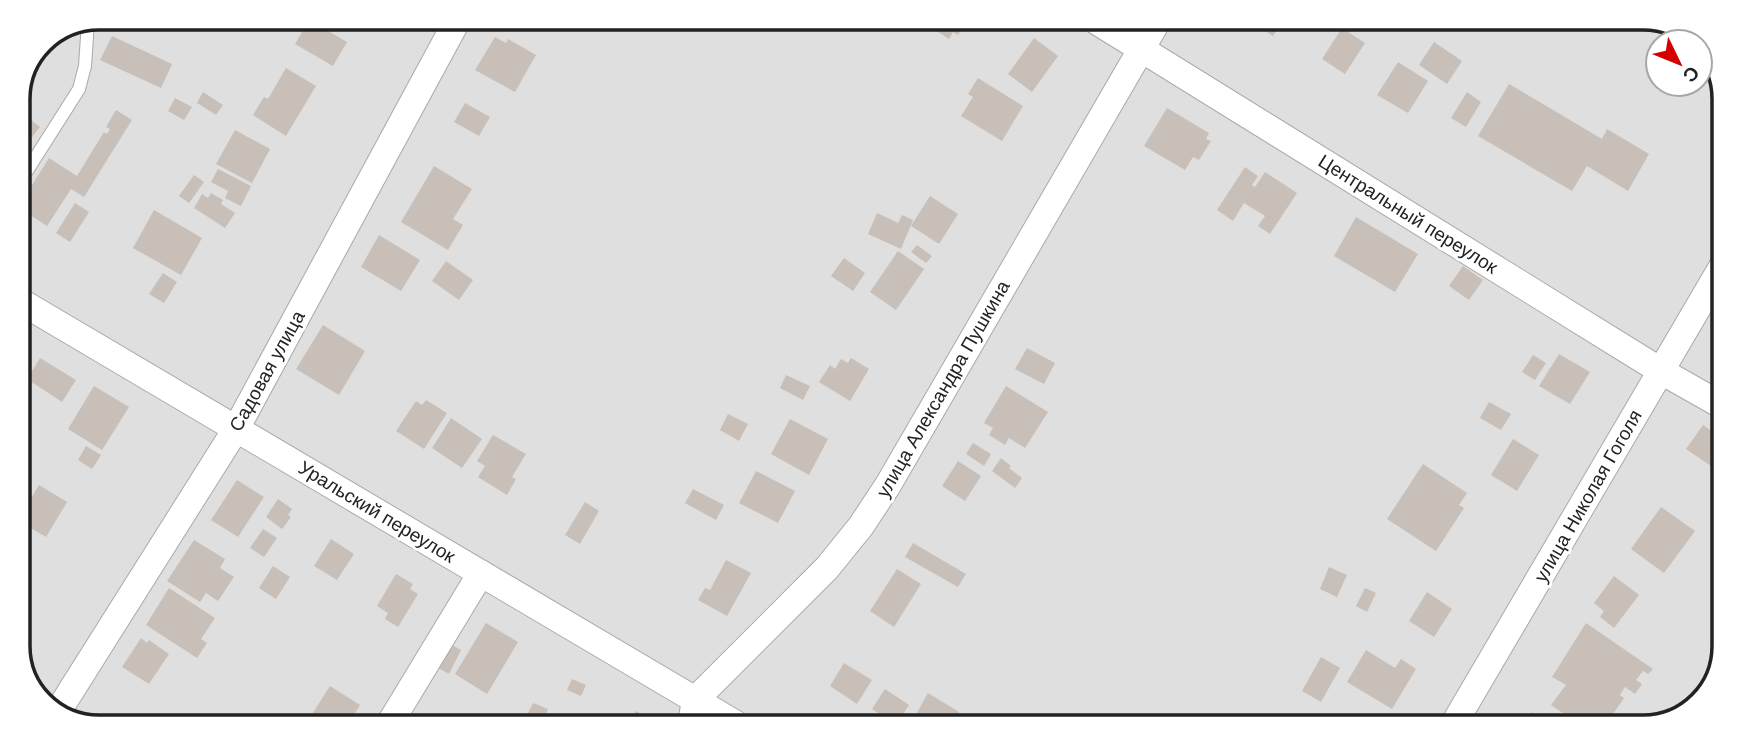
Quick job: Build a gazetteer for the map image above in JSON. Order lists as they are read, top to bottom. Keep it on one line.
{"streets":{"street":["Центральный переулок","Садовая улица","улица Александра Пушкина","улица Николая Гоголя","Уральский переулок"]},"crossings":[["Центральный переулок","улица Александра Пушкина"],["Центральный переулок","улица Николая Гоголя"],["Садовая улица","Уральский переулок"],["улица Александра Пушкина","Уральский переулок"]],"north":"bottom right"}
